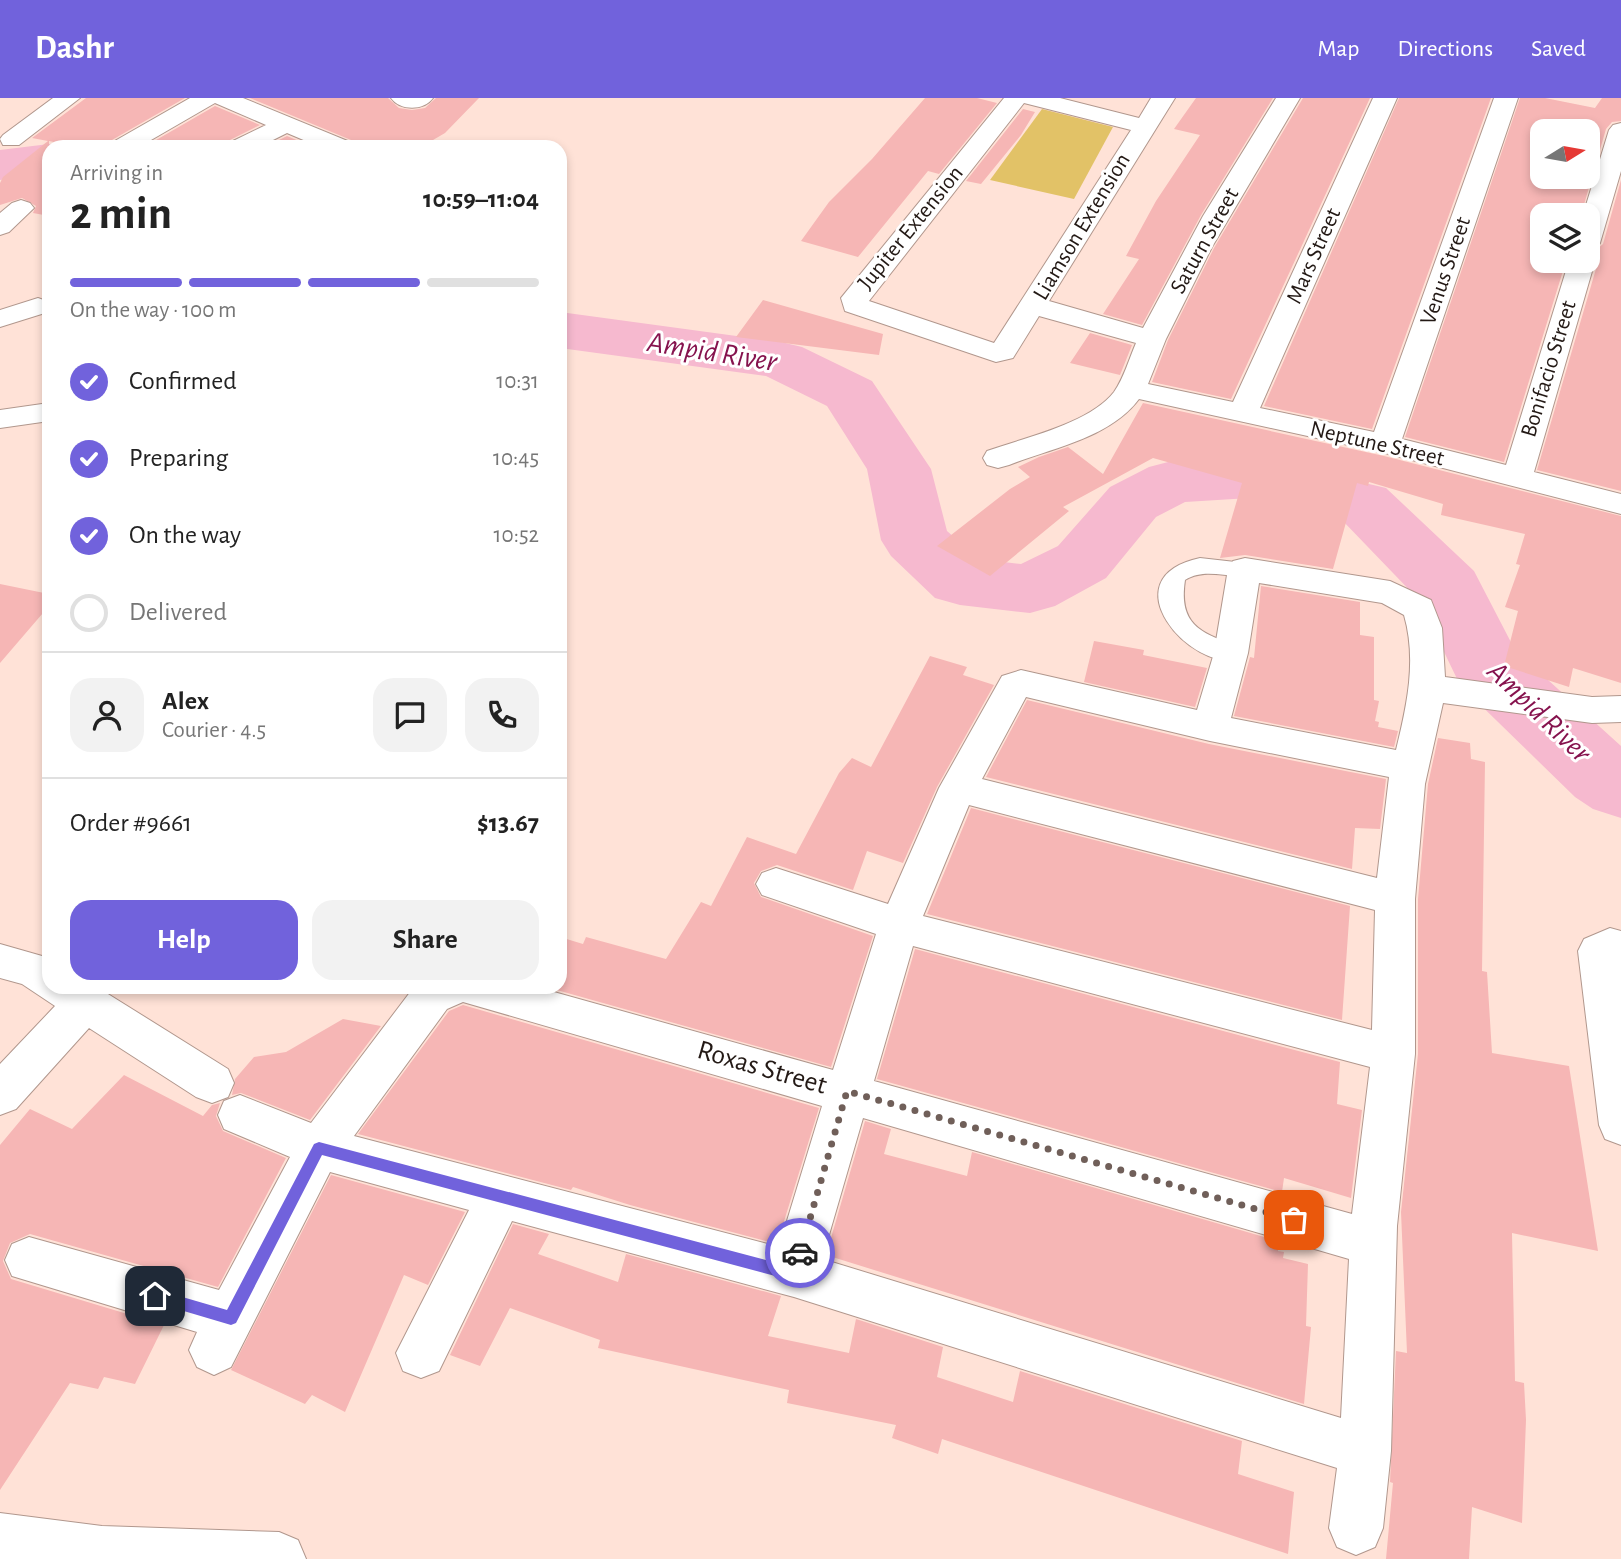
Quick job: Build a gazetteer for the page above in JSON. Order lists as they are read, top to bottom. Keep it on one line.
{"streets":{"street":["Liamson Extension","Jupiter Extension","Saturn Street","Mars Street","Venus Street","Bonifacio Street","Neptune Street","Roxas Street"]},"crossings":[["Liamson Extension","Jupiter Extension"],["Saturn Street","Neptune Street"],["Mars Street","Neptune Street"],["Venus Street","Neptune Street"],["Bonifacio Street","Neptune Street"]],"water":["Ampid River"],"north":"right","page":{"header":"Dashr","nav":["Map","Directions","Saved"],"heading":["2 min","Arriving in","10:59–11:04"],"panel":["Alex","Courier · 4.5","Order #9661","$13.67"],"bar":"On the way · 100 m","list":[["Confirmed","10:31"],["Preparing","10:45"],["On the way","10:52"],"Delivered"],"buttons":["Help","Share"]}}
